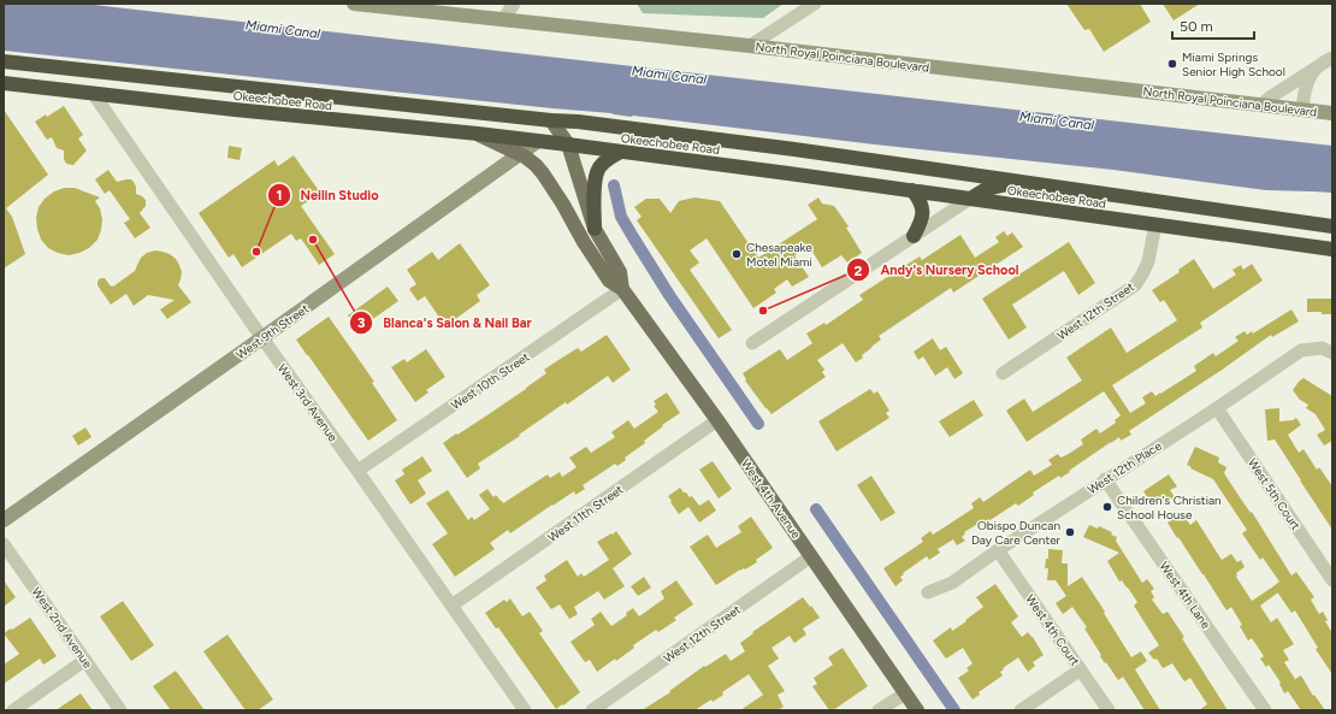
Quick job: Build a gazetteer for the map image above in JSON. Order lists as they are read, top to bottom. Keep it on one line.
{"streets":{"highway":["Okeechobee Road"],"main road":["West 4th Avenue"],"street":["North Royal Poinciana Boulevard","West 12th Street","West 9th Street","West 10th Street","West 3rd Avenue","West 12th Place","West 5th Court","West 11th Street","West 4th Lane","West 2nd Avenue","West 4th Court"]},"crossings":[["Okeechobee Road","West 12th Street"],["Okeechobee Road","West 9th Street"],["Okeechobee Road","West 3rd Avenue"],["Okeechobee Road","West 4th Avenue"],["West 12th Street","West 4th Avenue"],["West 9th Street","West 3rd Avenue"],["West 9th Street","West 4th Avenue"],["West 10th Street","West 3rd Avenue"],["West 10th Street","West 4th Avenue"],["West 3rd Avenue","West 11th Street"],["West 12th Place","West 5th Court"],["West 12th Place","West 4th Lane"],["West 12th Place","West 4th Court"],["West 4th Avenue","West 11th Street"]],"water":["Miami Canal"],"places":["Miami Springs Senior High School","Blanca's Salon & Nail Bar","Neilin Studio","Chesapeake Motel Miami","Andy's Nursery School","Children's Christian School House","Obispo Duncan Day Care Center"],"scale_bar":"50 m"}
